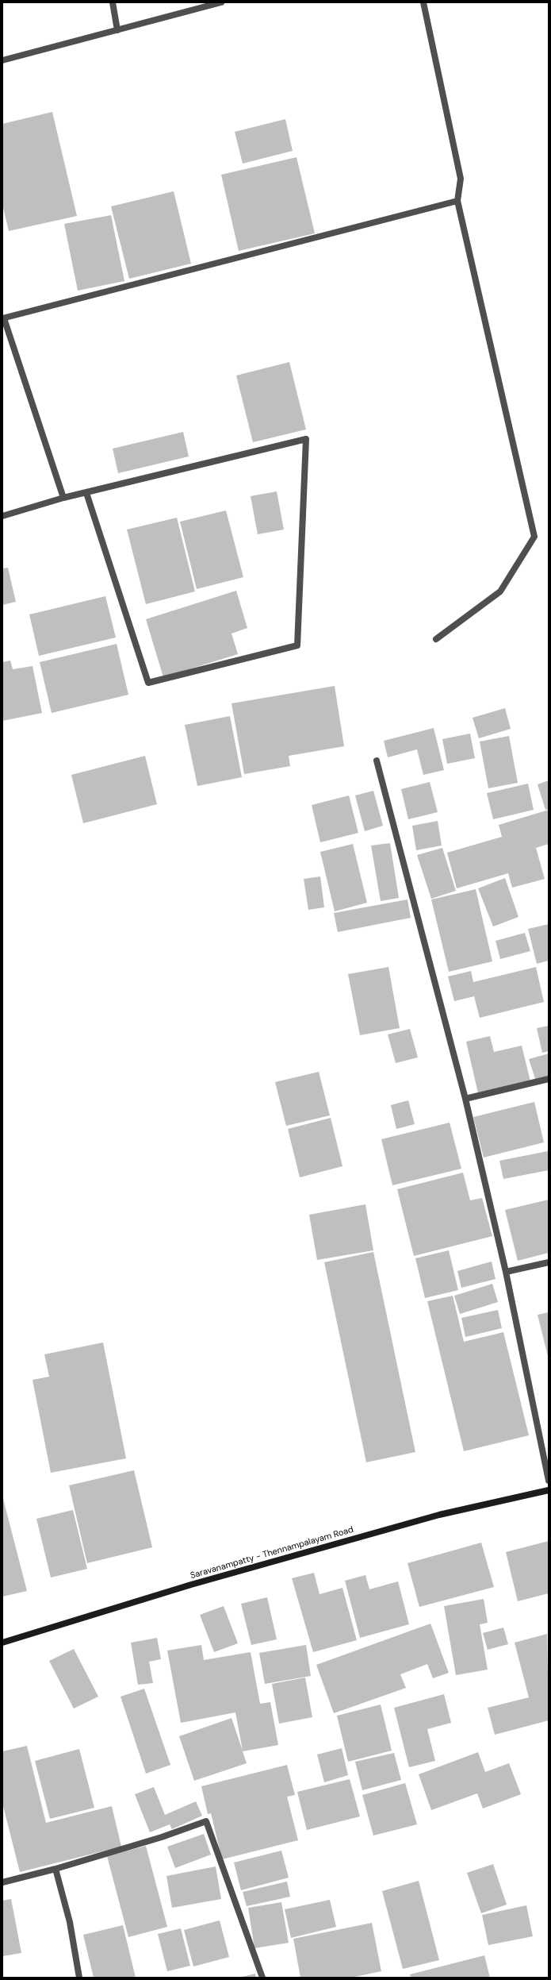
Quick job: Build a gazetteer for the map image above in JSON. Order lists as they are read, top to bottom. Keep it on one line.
{"streets":{"main road":["Saravanampatty - Thennampalayam Road"]}}
